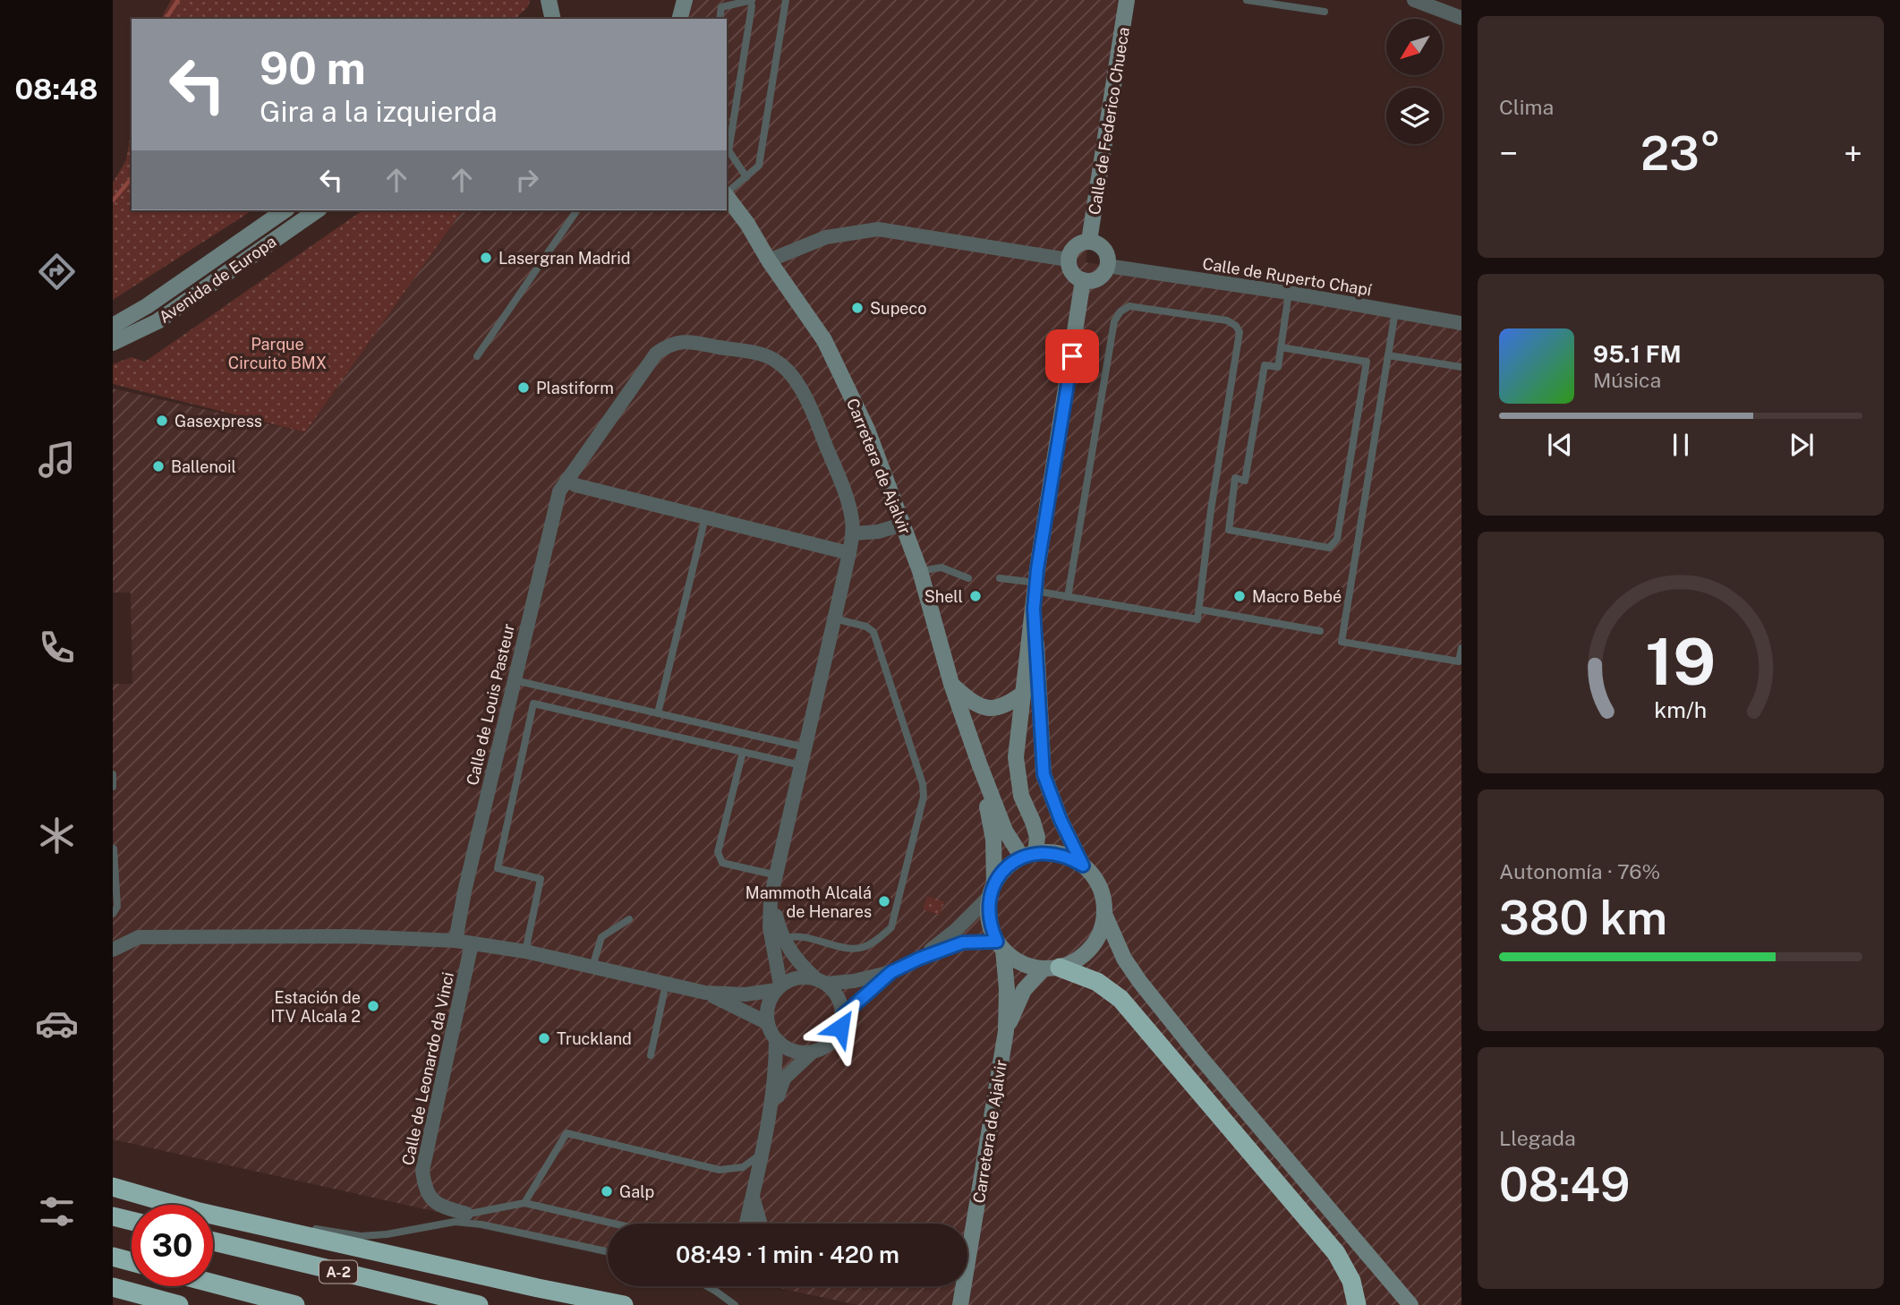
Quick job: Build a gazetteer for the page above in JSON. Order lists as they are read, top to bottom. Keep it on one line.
{"streets":{"highway":["A-2"],"street":["Calle de Federico Chueca","Calle de Ruperto Chapí","Avenida de Europa","Carretera de Ajalvir","Calle de Louis Pasteur","Calle de Leonardo da Vinci"]},"crossings":[["Calle de Federico Chueca","Calle de Ruperto Chapí"]],"parks":["Parque Circuito BMX"],"places":["Lasergran Madrid","Supeco","Plastiform","Gasexpress","Ballenoil","Shell","Macro Bebé","Mammoth Alcalá de Henares","Estación de ITV Alcala 2","Truckland","Galp"],"north":"bottom left","page":{"tabs":"08:48","tile":["Clima",["Autonomía · 76%","380 km"],["Llegada","08:49"]],"turn":["90 m","Gira a la izquierda"],"heat":["−","23°","+"],"song":["95.1 FM","Música"],"limit":"30","trip":"08:49 · 1 min · 420 m","gauge":["19","km/h"]}}
